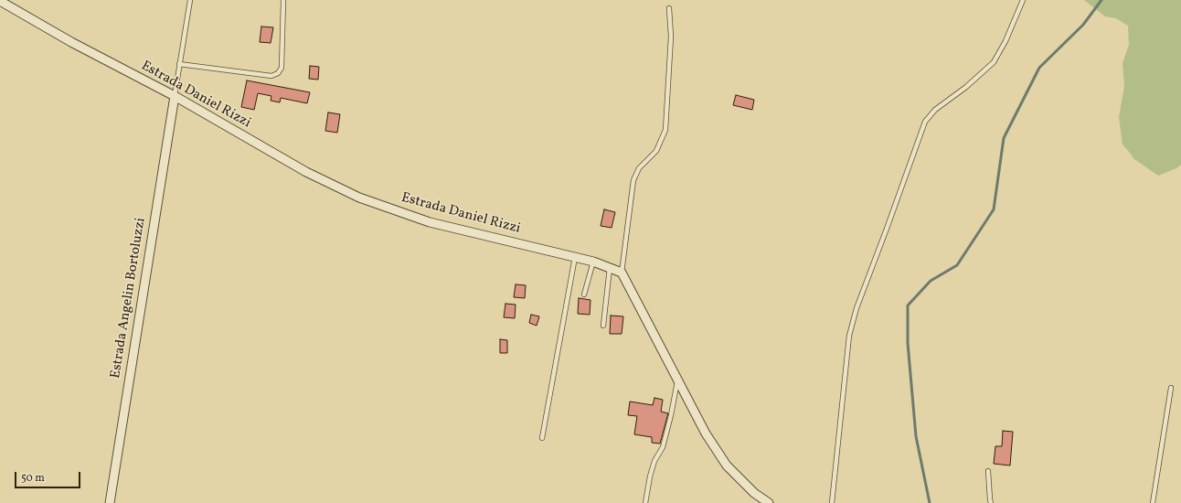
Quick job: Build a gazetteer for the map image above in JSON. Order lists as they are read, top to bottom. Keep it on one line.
{"streets":{"street":["Estrada Daniel Rizzi","Estrada Angelin Bortoluzzi"]},"crossings":[["Estrada Daniel Rizzi","Estrada Angelin Bortoluzzi"]],"scale_bar":"50 m"}
